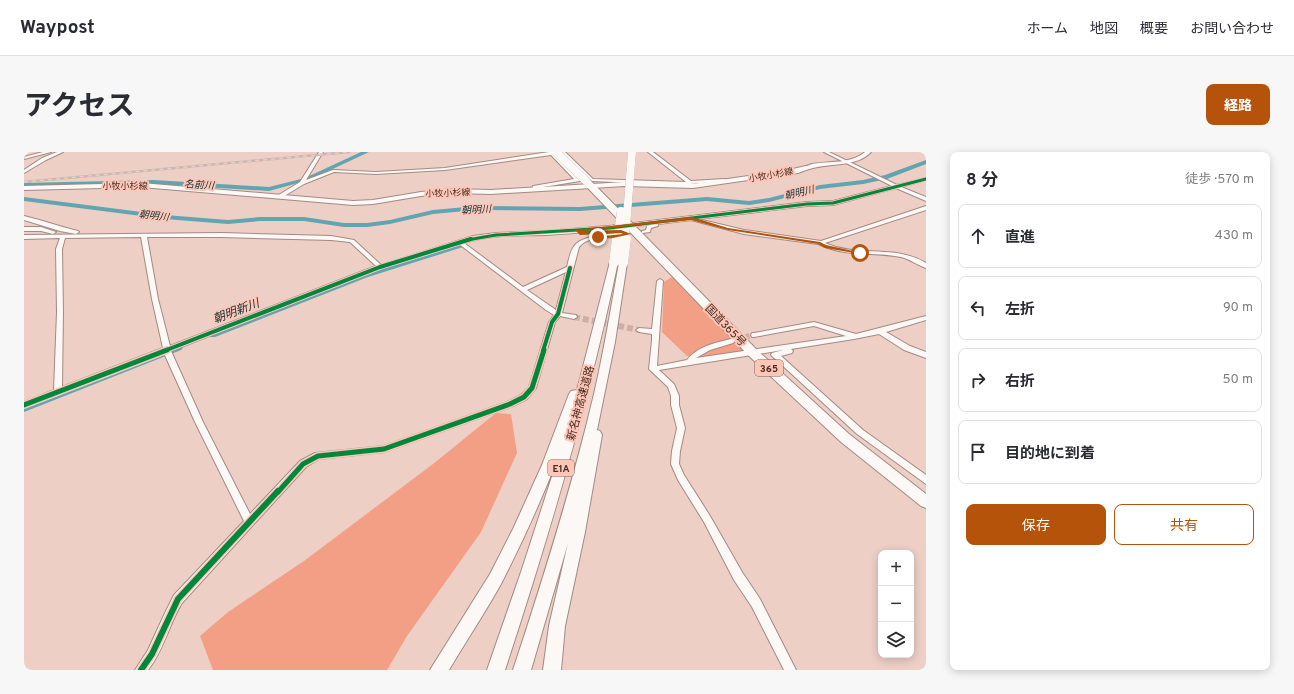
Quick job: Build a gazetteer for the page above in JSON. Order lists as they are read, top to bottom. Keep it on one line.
{"streets":{"highway":["国道365号","365","新名神高速道路","E1A"],"main road":["小牧小杉線"]},"crossings":[["小牧小杉線","国道365号"]],"water":["名前川","朝明川","朝明新川"],"page":{"header":"Waypost","nav":["ホーム","地図","概要","お問い合わせ"],"title":"アクセス","buttons":["経路",["保存","共有"]],"heading":["8 分","徒歩 · 570 m"],"list":[["直進","430 m"],["左折","90 m"],["右折","50 m"],"目的地に到着"],"map_buttons":["+","−"]}}
